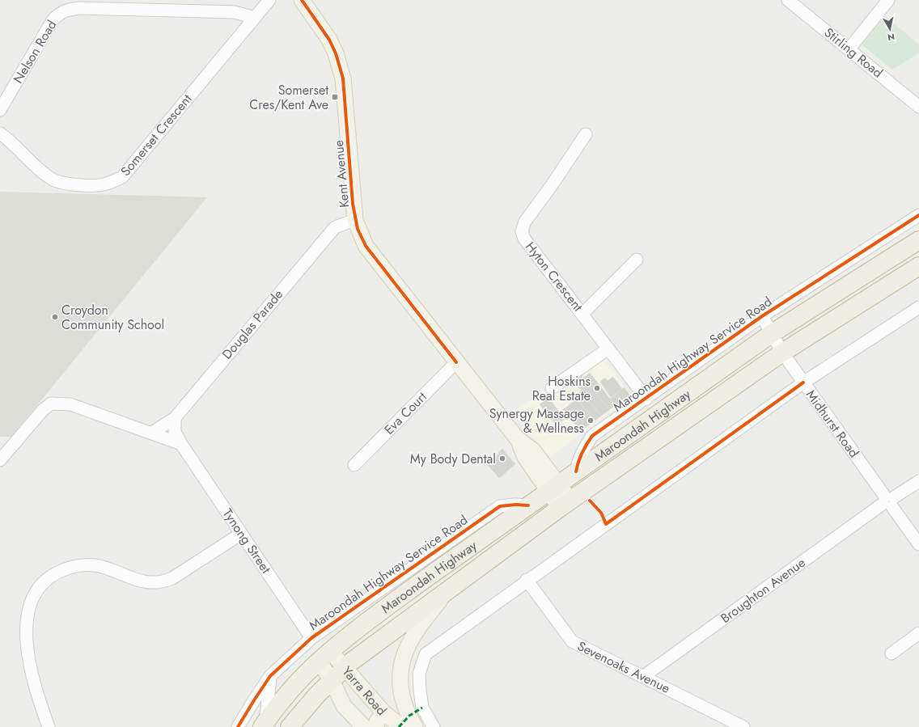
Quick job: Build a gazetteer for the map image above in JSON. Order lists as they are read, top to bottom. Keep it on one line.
{"streets":{"highway":["Maroondah Highway"],"main road":["Kent Avenue","Yarra Road"],"street":["Nelson Road","Stirling Road","Somerset Crescent","Hyton Crescent","Douglas Parade","Maroondah Highway Service Road","Eva Court","Midhurst Road","Tynong Street","Broughton Avenue","Sevenoaks Avenue"]},"crossings":[["Nelson Road","Somerset Crescent"],["Kent Avenue","Douglas Parade"],["Kent Avenue","Eva Court"],["Kent Avenue","Maroondah Highway"],["Hyton Crescent","Maroondah Highway Service Road"],["Douglas Parade","Tynong Street"],["Maroondah Highway Service Road","Midhurst Road"],["Maroondah Highway Service Road","Maroondah Highway"],["Maroondah Highway Service Road","Tynong Street"],["Midhurst Road","Maroondah Highway"],["Midhurst Road","Broughton Avenue"],["Maroondah Highway","Yarra Road"],["Broughton Avenue","Sevenoaks Avenue"]],"places":{"transit":["Somerset Cres/Kent Ave"],"other":["Croydon Community School","Hoskins Real Estate","Synergy Massage & Wellness","My Body Dental"]},"north":"bottom"}
